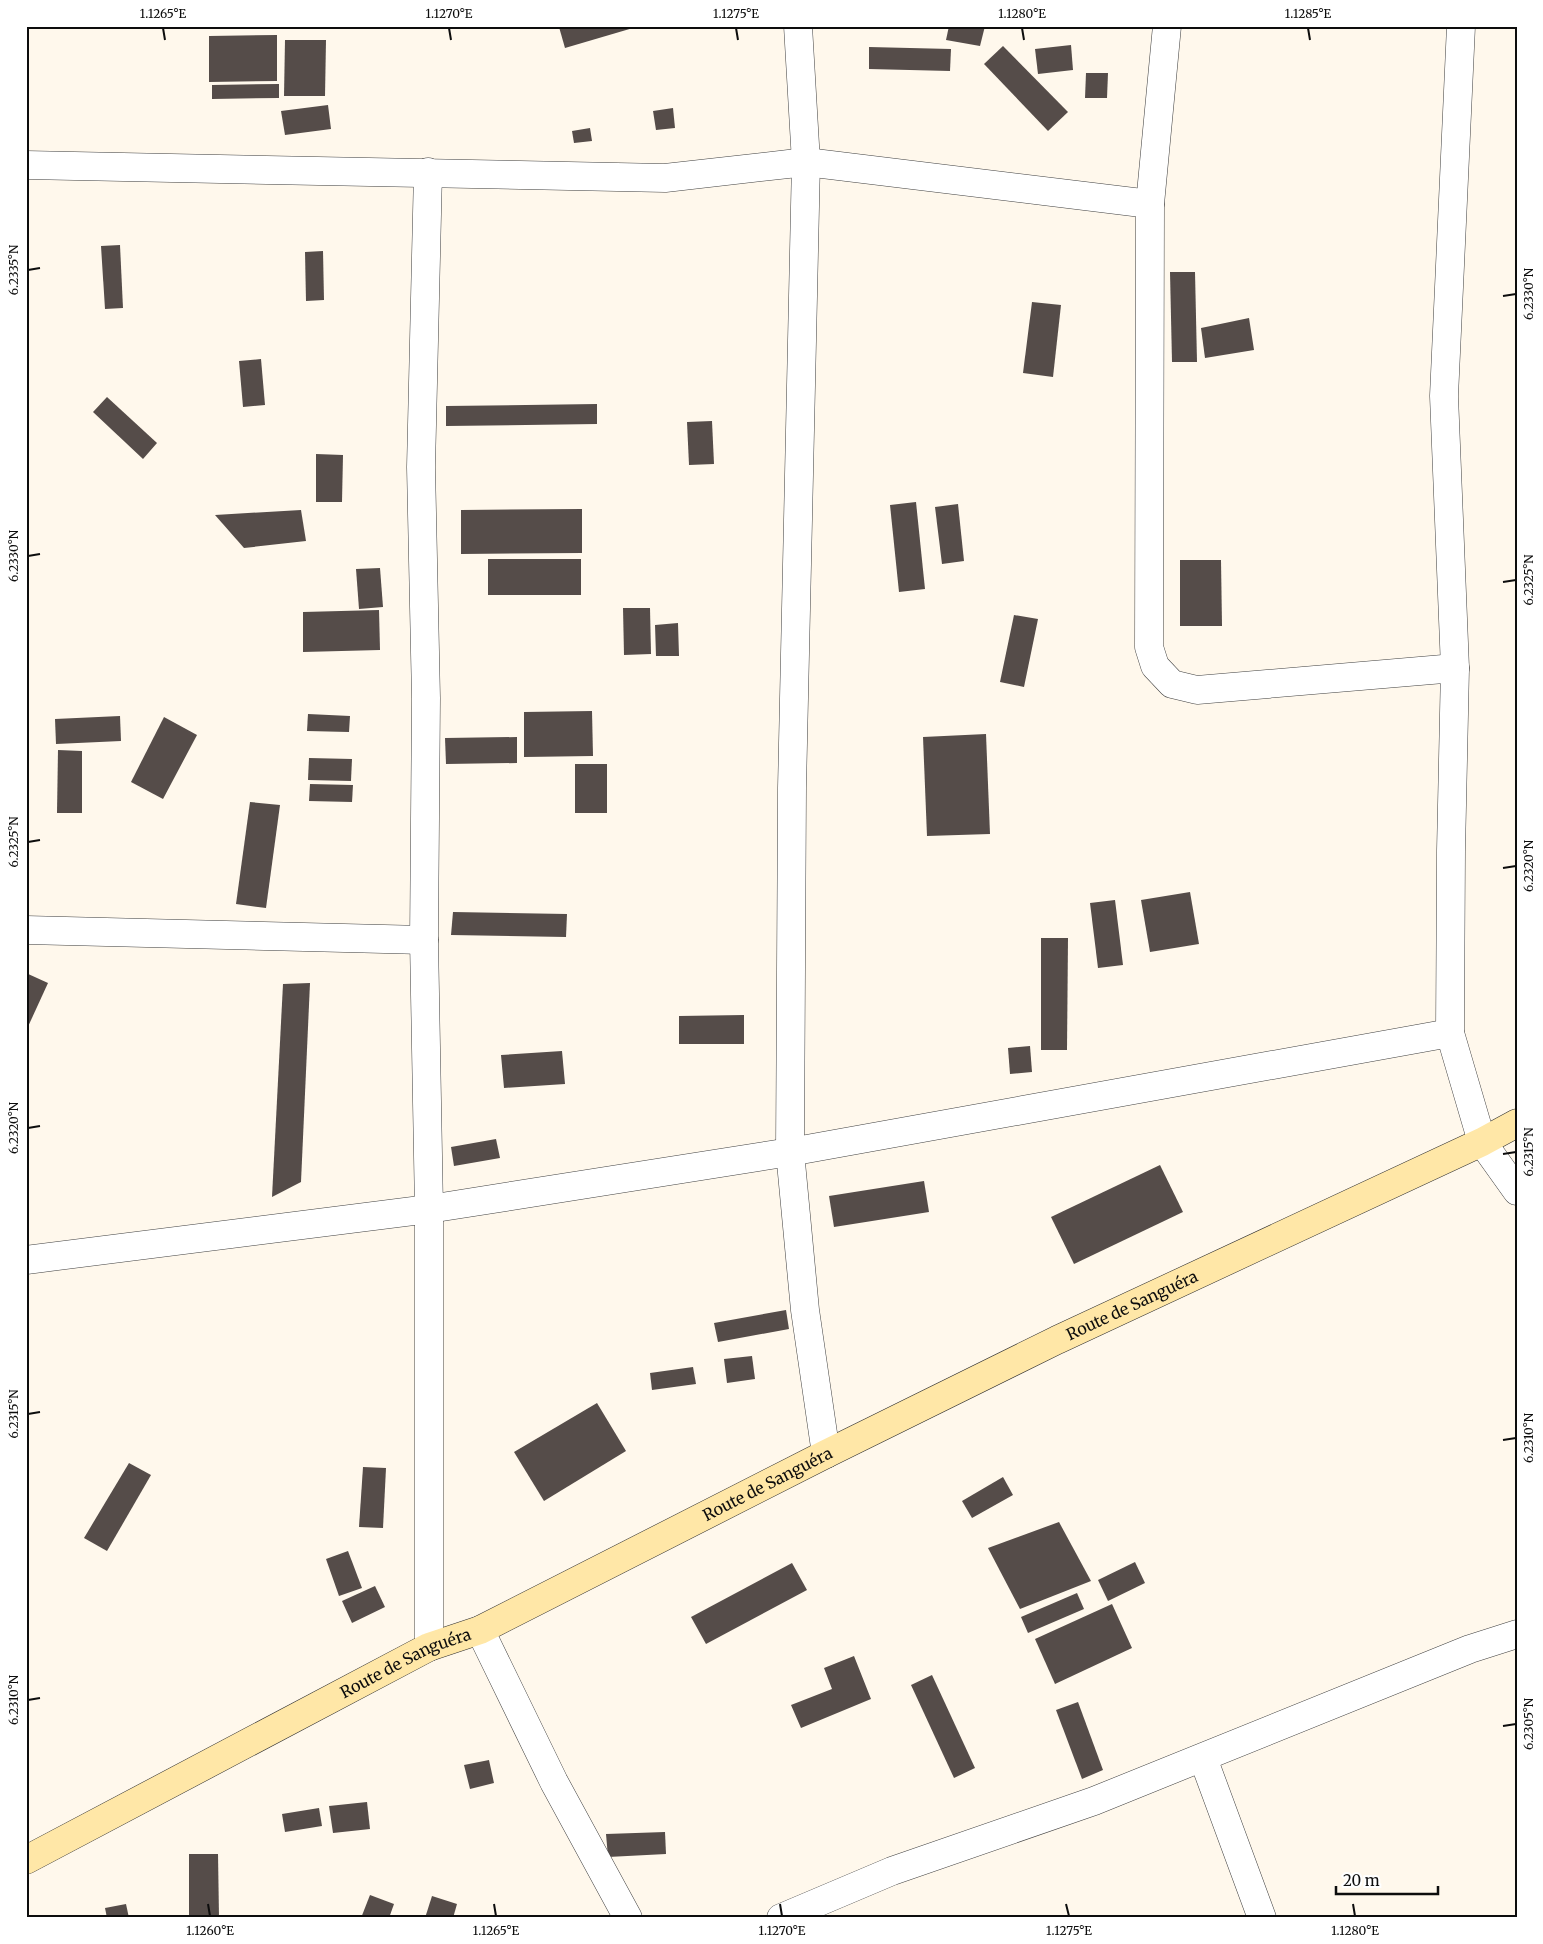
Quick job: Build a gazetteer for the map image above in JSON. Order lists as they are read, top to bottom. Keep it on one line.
{"streets":{"street":["Route de Sanguéra"]},"scale_bar":"20 m","coordinates":["1.1265°E","1.1270°E","1.1275°E","1.1280°E","1.1285°E","6.2335°N","6.2330°N","6.2325°N","6.2320°N","6.2315°N","6.2310°N","6.2305°N","1.1260°E"]}
